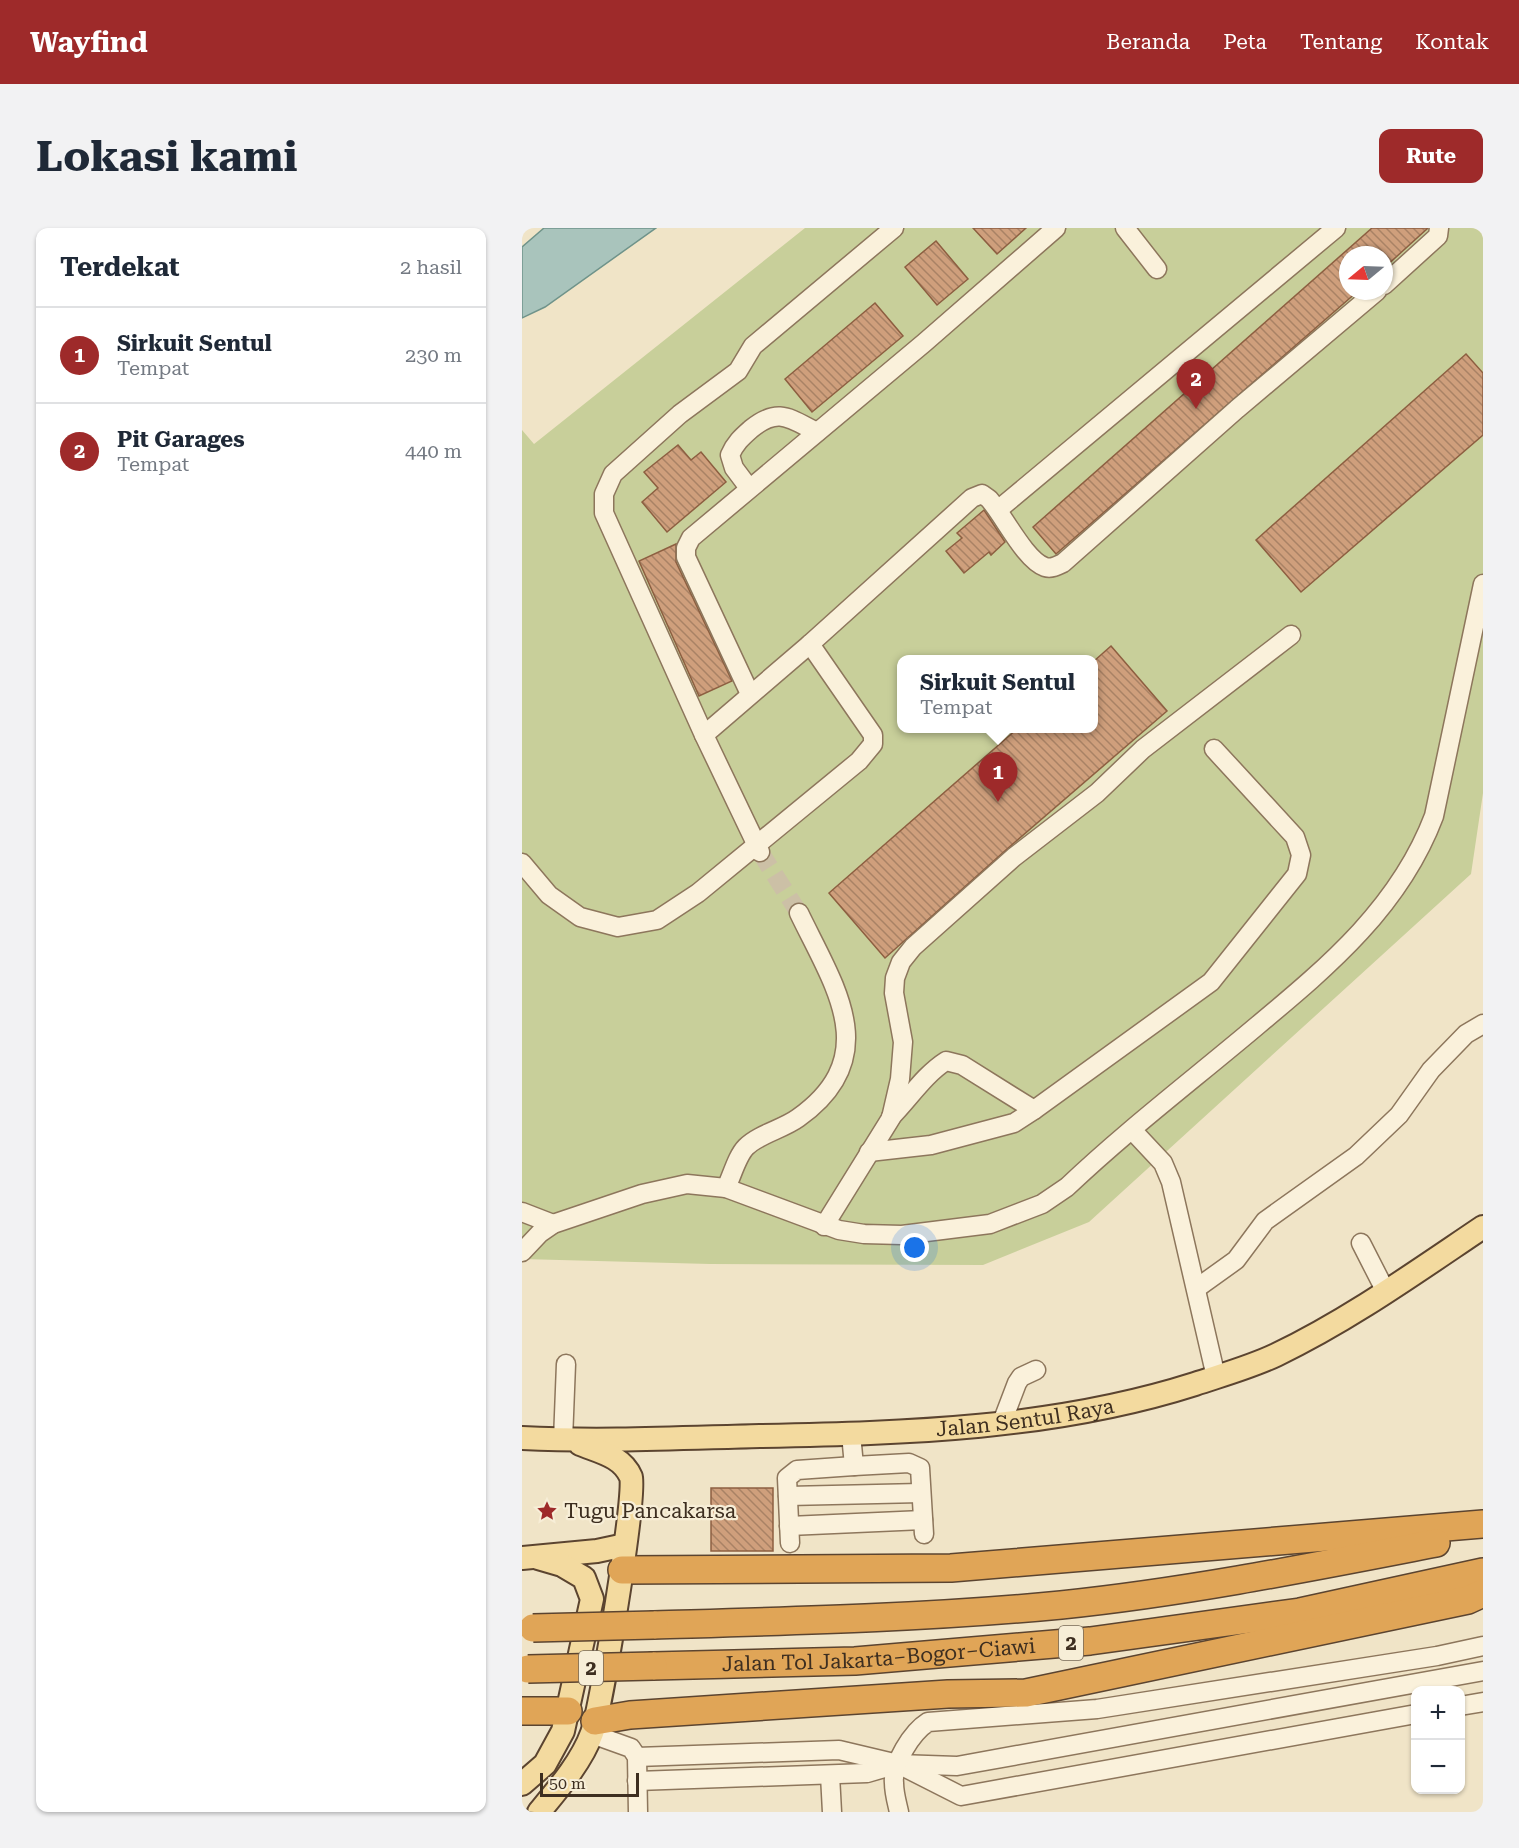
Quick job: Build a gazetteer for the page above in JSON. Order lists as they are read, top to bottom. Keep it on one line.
{"streets":{"highway":["2","Jalan Tol Jakarta–Bogor–Ciawi"],"main road":["Jalan Sentul Raya"]},"places":{"place":["Tugu Pancakarsa"]},"scale_bar":"50 m","north":"left","page":{"header":"Wayfind","nav":["Beranda","Peta","Tentang","Kontak"],"buttons":"Rute","title":"Lokasi kami","heading":["Terdekat","2 hasil"],"list":[{"mark":"1","name":"Sirkuit Sentul","note":"Tempat","value":"230 m"},{"mark":"2","name":"Pit Garages","note":"Tempat","value":"440 m"}],"pins":["2","1"],"popup":["Sirkuit Sentul","Tempat"],"map_buttons":["+","−"],"scale":"50 m"}}
